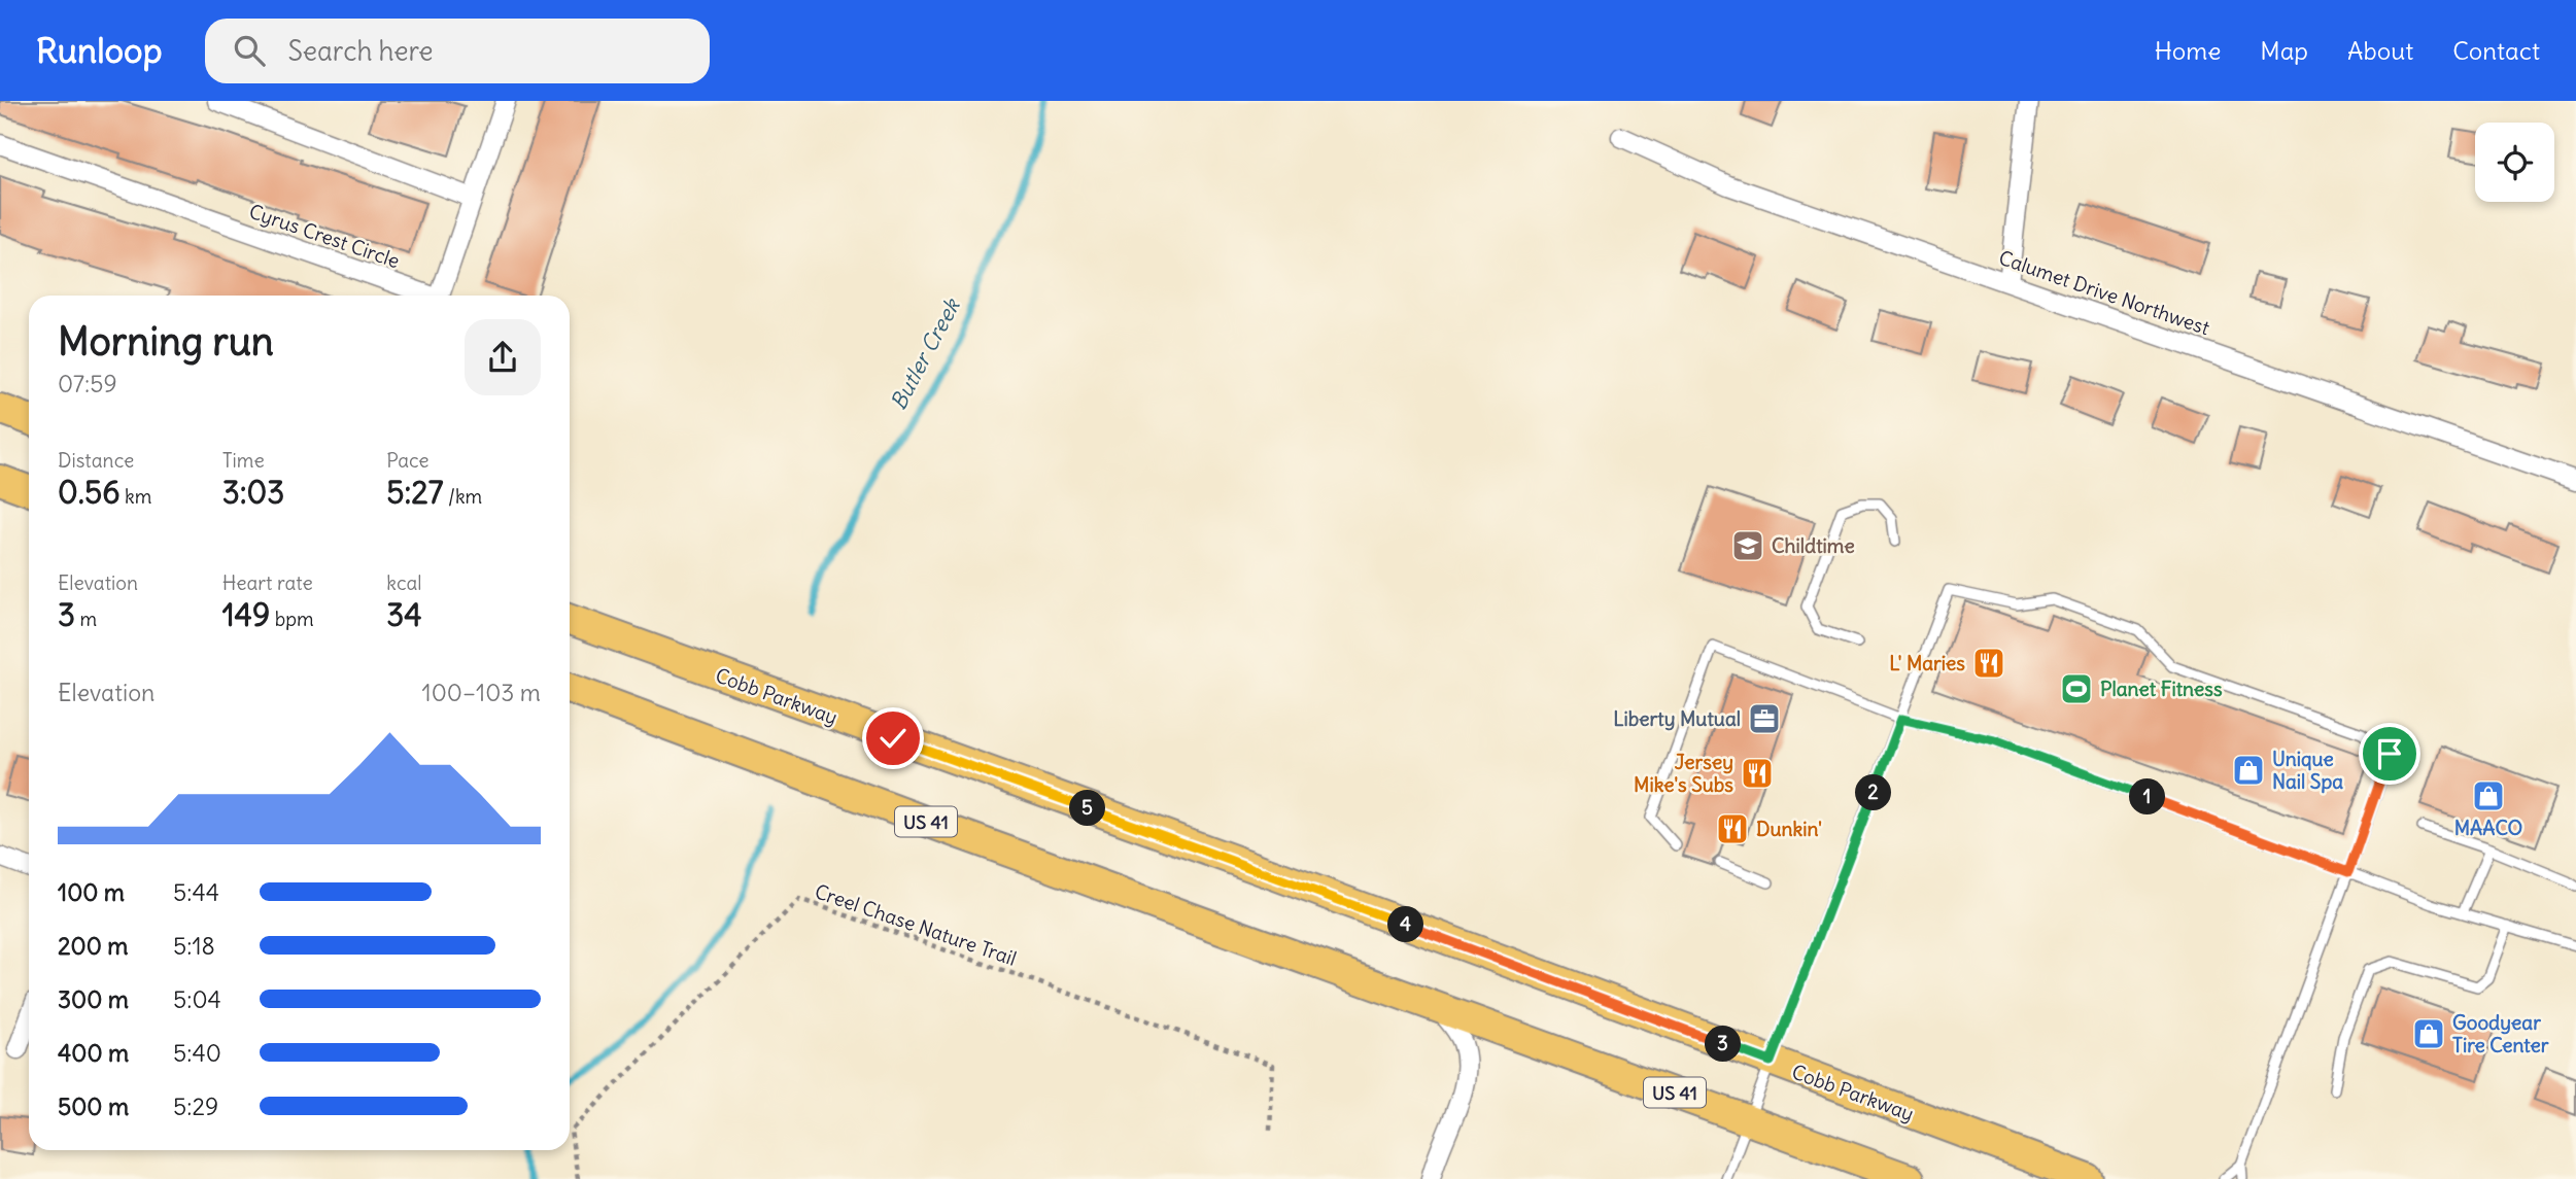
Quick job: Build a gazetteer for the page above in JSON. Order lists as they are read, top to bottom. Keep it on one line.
{"streets":{"main road":["Cobb Parkway","US 41"],"street":["Cyrus Crest Circle","Calumet Drive Northwest"],"path":["Creel Chase Nature Trail"]},"water":["Butler Creek"],"places":{"school or university":["Childtime"],"restaurant":["L' Maries","Jersey Mike's Subs","Dunkin'"],"sports":["Planet Fitness"],"office":["Liberty Mutual"],"shop":["Unique Nail Spa","MAACO","Goodyear Tire Center"]},"page":{"header":"Runloop","search":"Search here","nav":["Home","Map","About","Contact"],"heading":["Morning run","07:59"],"stats":[["Distance","0.56 km"],["Time","3:03"],["Pace","5:27 /km"],["Elevation","3 m"],["Heart rate","149 bpm"],["kcal","34"]],"chart":["Elevation","100–103 m"],"pins":["2","1","5","4","3"],"list":[{"name":"100 m","note":"5:44"},{"name":"200 m","note":"5:18"},{"name":"300 m","note":"5:04"},{"name":"400 m","note":"5:40"},{"name":"500 m","note":"5:29"}]}}
